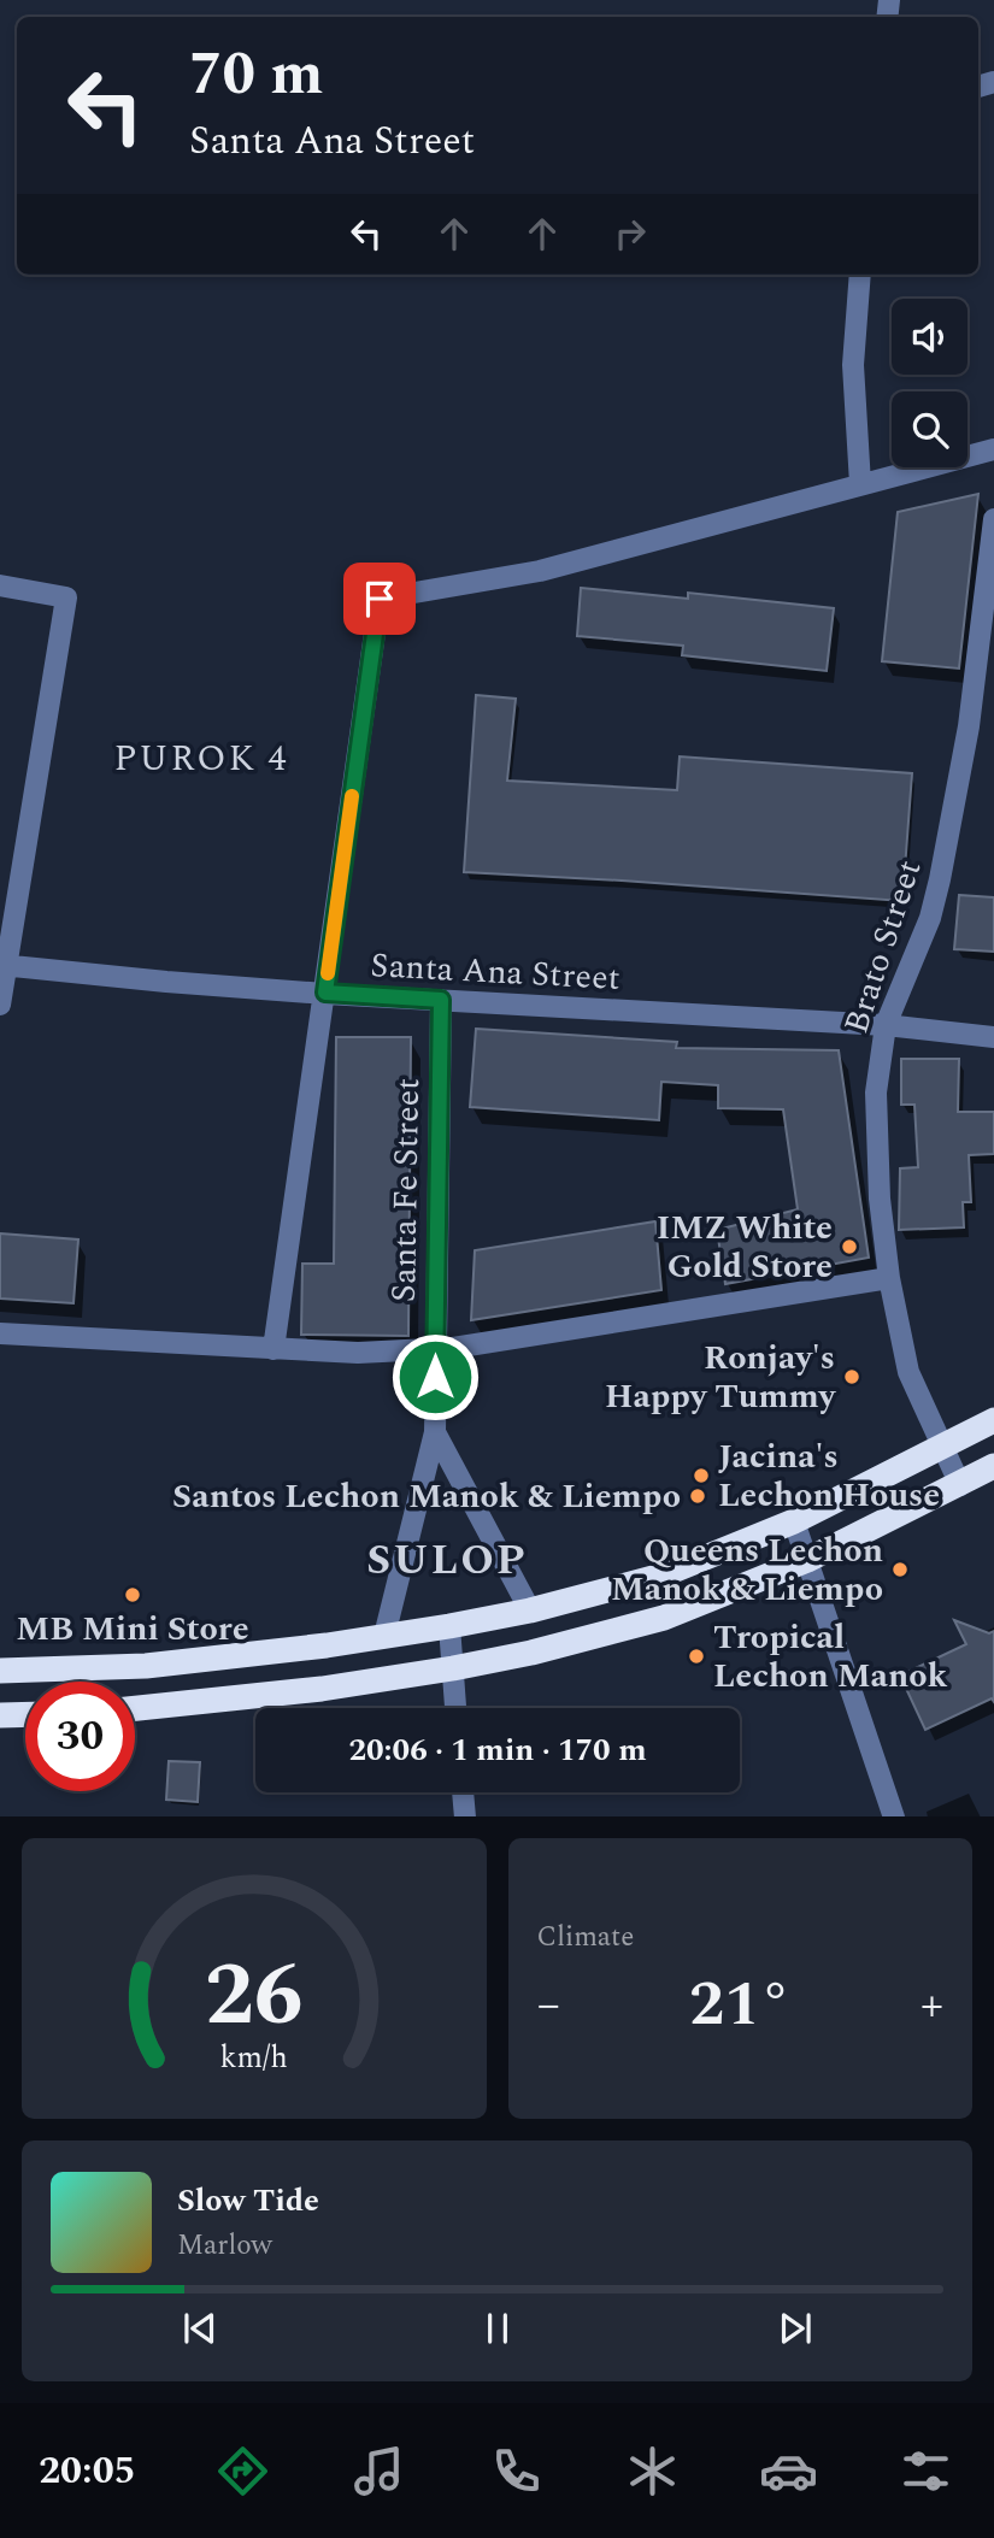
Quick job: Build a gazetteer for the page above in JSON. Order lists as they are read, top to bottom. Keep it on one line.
{"streets":{"street":["Brato Street","Santa Ana Street","Santa Fe Street"]},"crossings":[["Brato Street","Santa Ana Street"],["Santa Ana Street","Santa Fe Street"]],"districts":["PUROK 4","SULOP"],"places":["IMZ White Gold Store","Ronjay's Happy Tummy","Jacina's Lechon House","Santos Lechon Manok & Liempo","Queens Lechon Manok & Liempo","MB Mini Store","Tropical Lechon Manok"],"page":{"turn":["70 m","Santa Ana Street"],"limit":"30","trip":"20:06 · 1 min · 170 m","tile":"Climate","heat":["−","21°","+"],"song":["Slow Tide","Marlow"],"tabs":"20:05","gauge":["26","km/h"]}}
